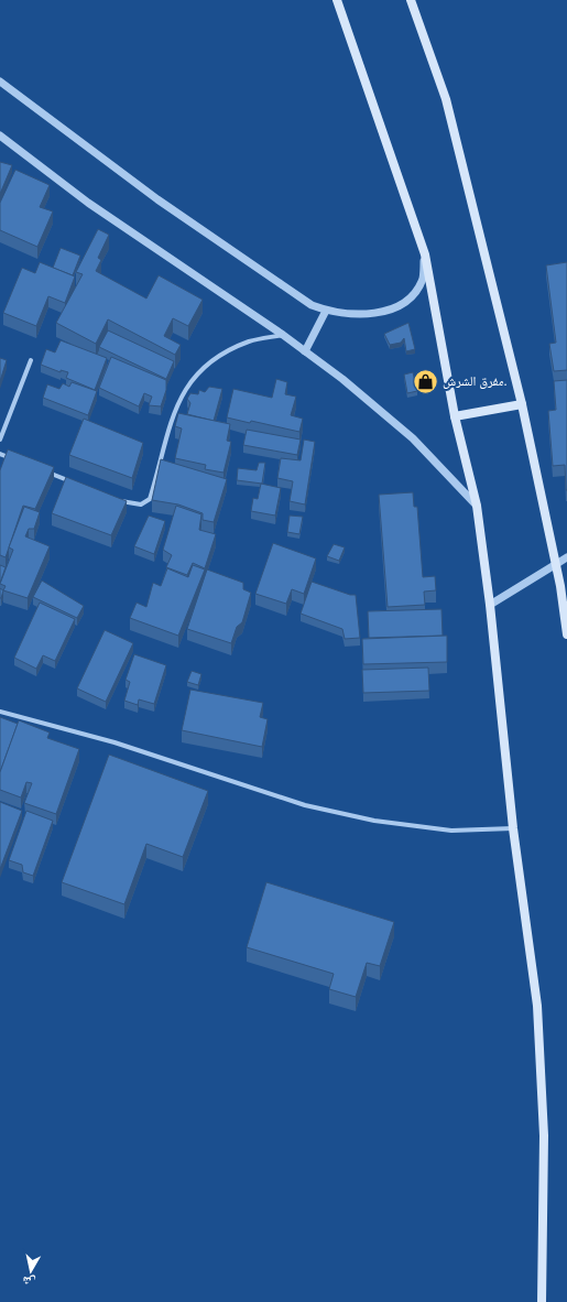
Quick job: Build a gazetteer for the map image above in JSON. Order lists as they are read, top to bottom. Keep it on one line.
{"places":{"shop":["مفرق الشرش."]},"north":"bottom"}
